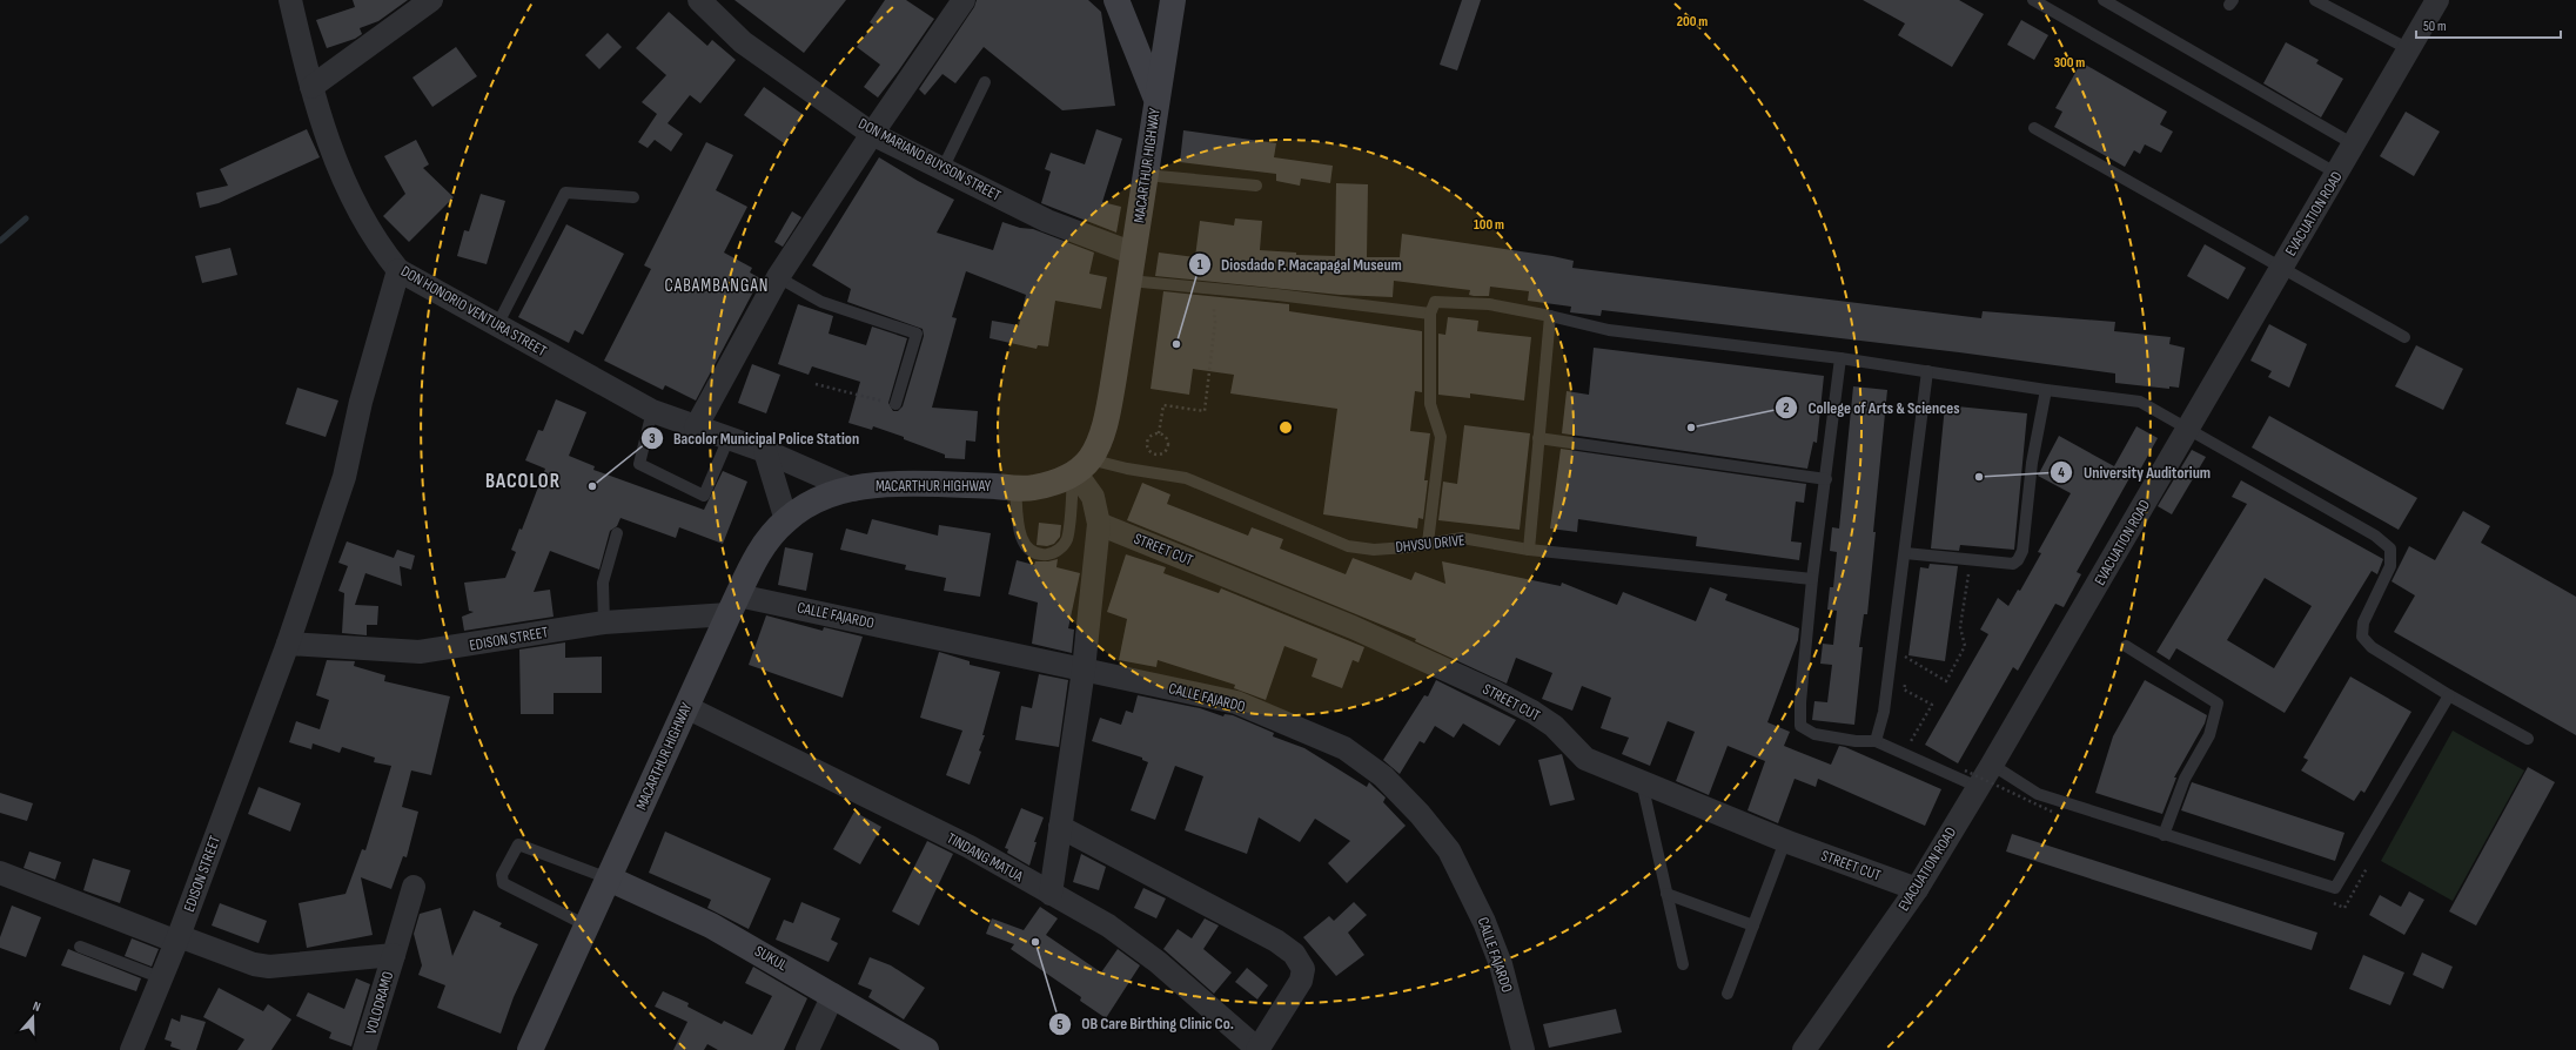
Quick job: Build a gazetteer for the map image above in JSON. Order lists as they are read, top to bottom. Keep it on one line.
{"streets":{"main road":["MACARTHUR HIGHWAY","SUKUL"],"street":["DON MARIANO BUYSON STREET","EVACUATION ROAD","DON HONORIO VENTURA STREET","STREET CUT","CALLE FAJARDO","EDISON STREET","TINDANG MATUA","VOLODRAMO"],"lane":["DHVSU DRIVE"]},"crossings":[["DON MARIANO BUYSON STREET","MACARTHUR HIGHWAY"],["MACARTHUR HIGHWAY","DON HONORIO VENTURA STREET"],["MACARTHUR HIGHWAY","DHVSU DRIVE"],["MACARTHUR HIGHWAY","CALLE FAJARDO"],["MACARTHUR HIGHWAY","EDISON STREET"],["MACARTHUR HIGHWAY","TINDANG MATUA"],["MACARTHUR HIGHWAY","SUKUL"],["EVACUATION ROAD","STREET CUT"],["DON HONORIO VENTURA STREET","EDISON STREET"],["CALLE FAJARDO","EDISON STREET"]],"districts":["CABAMBANGAN","BACOLOR"],"places":["Diosdado P. Macapagal Museum","College of Arts & Sciences","University Auditorium","Bacolor Municipal Police Station","OB Care Birthing Clinic Co."],"scale_bar":"50 m","north":"top","rings":["200 m","300 m","100 m"]}
